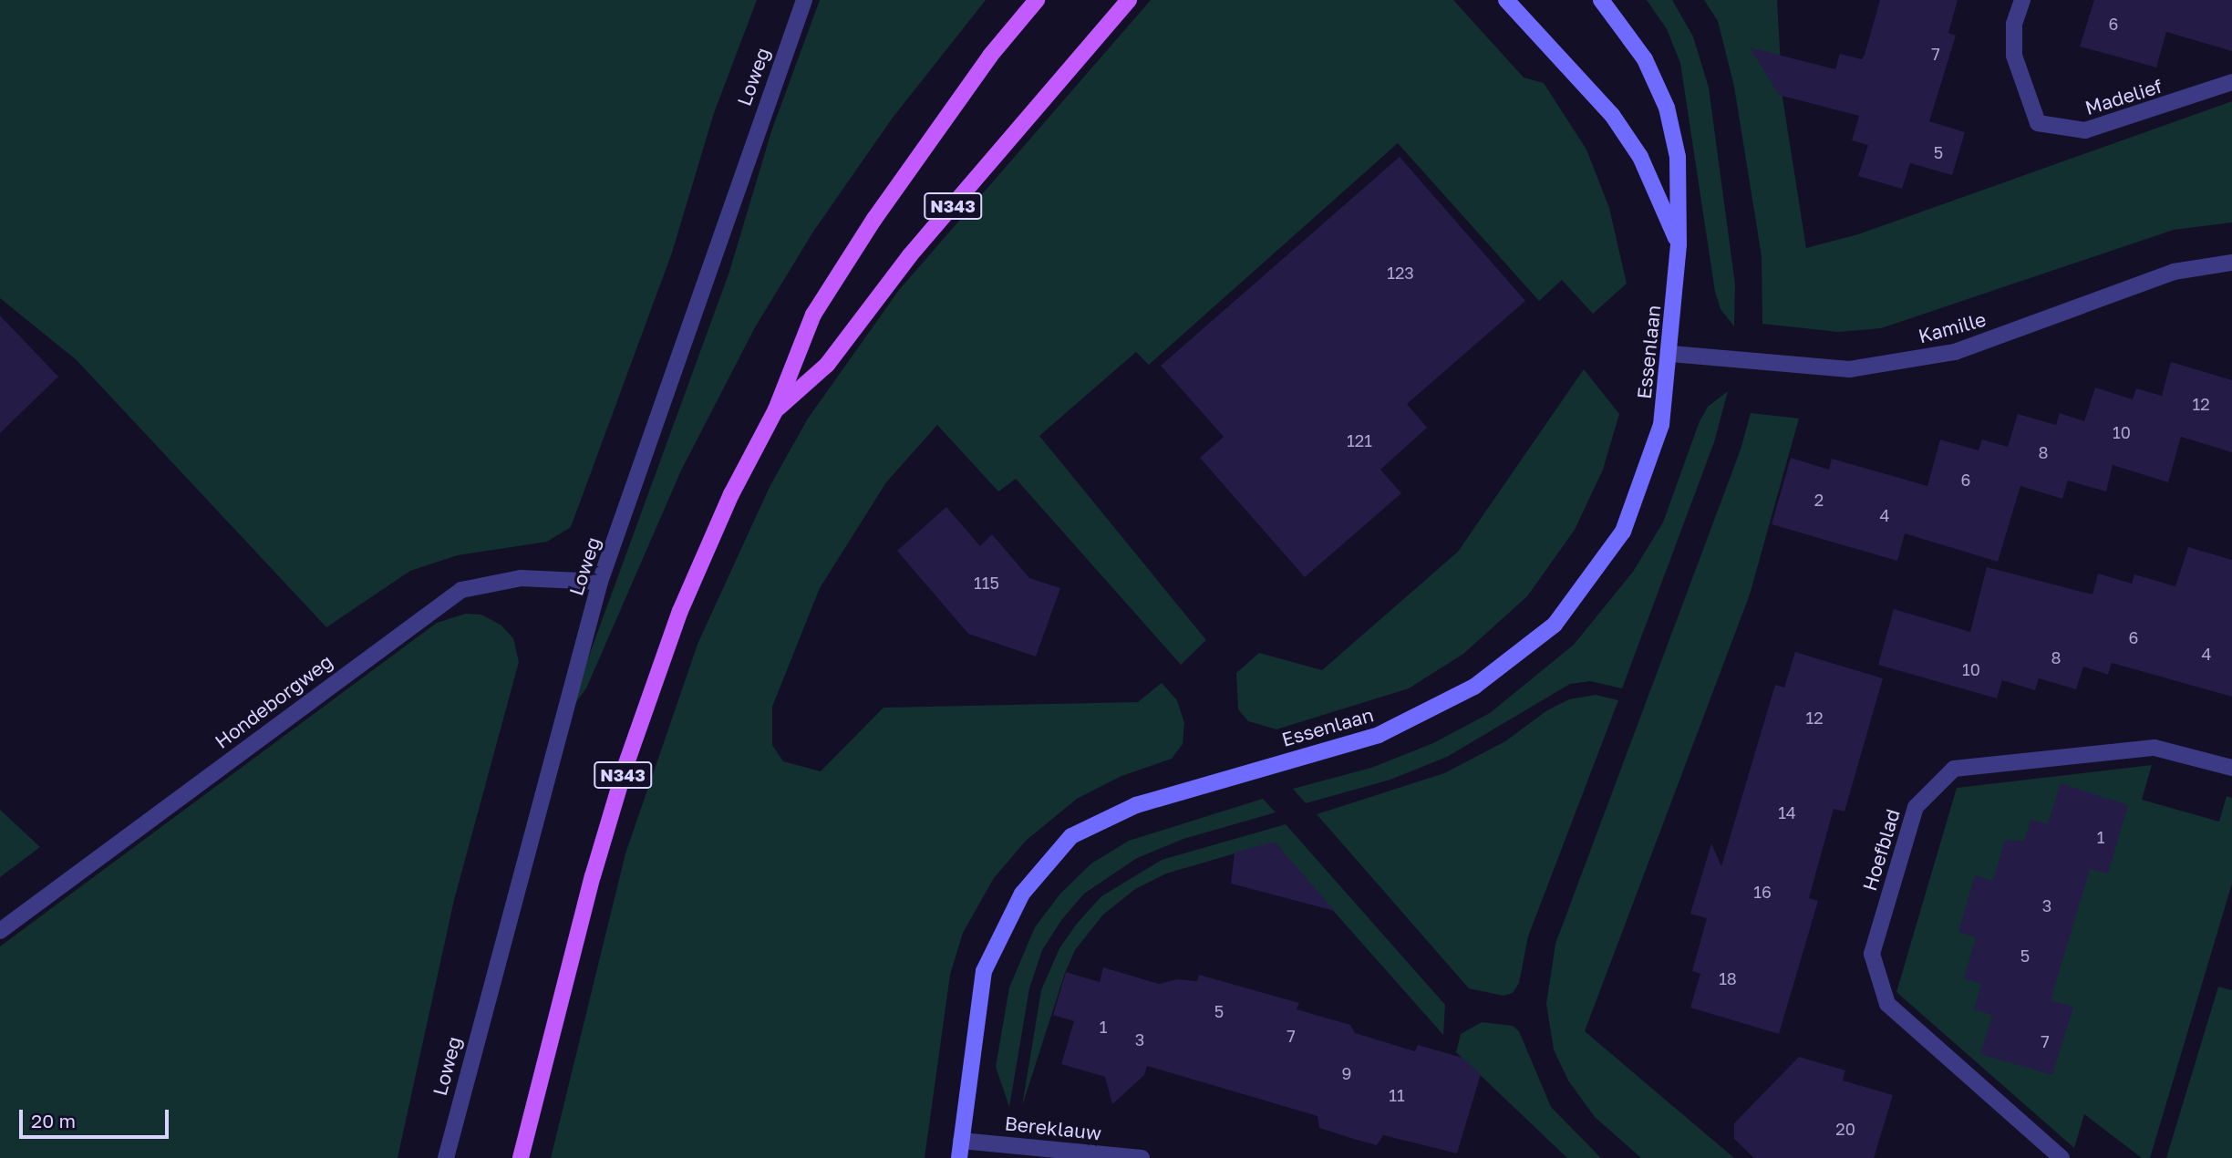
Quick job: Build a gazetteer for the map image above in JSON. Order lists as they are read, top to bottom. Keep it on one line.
{"streets":{"main road":["N343"],"street":["Loweg","Madelief","Kamille","Essenlaan","Hondeborgweg","Hoefblad","Bereklauw"]},"crossings":[["Loweg","Hondeborgweg"],["Kamille","Essenlaan"],["Essenlaan","Bereklauw"]],"house_numbers":["6","7","5","123","12","10","121","8","6","2","4","115","6","4","8","10","12","14","1","16","3","5","18","5","1","7","3","7","9","11","20"],"scale_bar":"20 m"}
